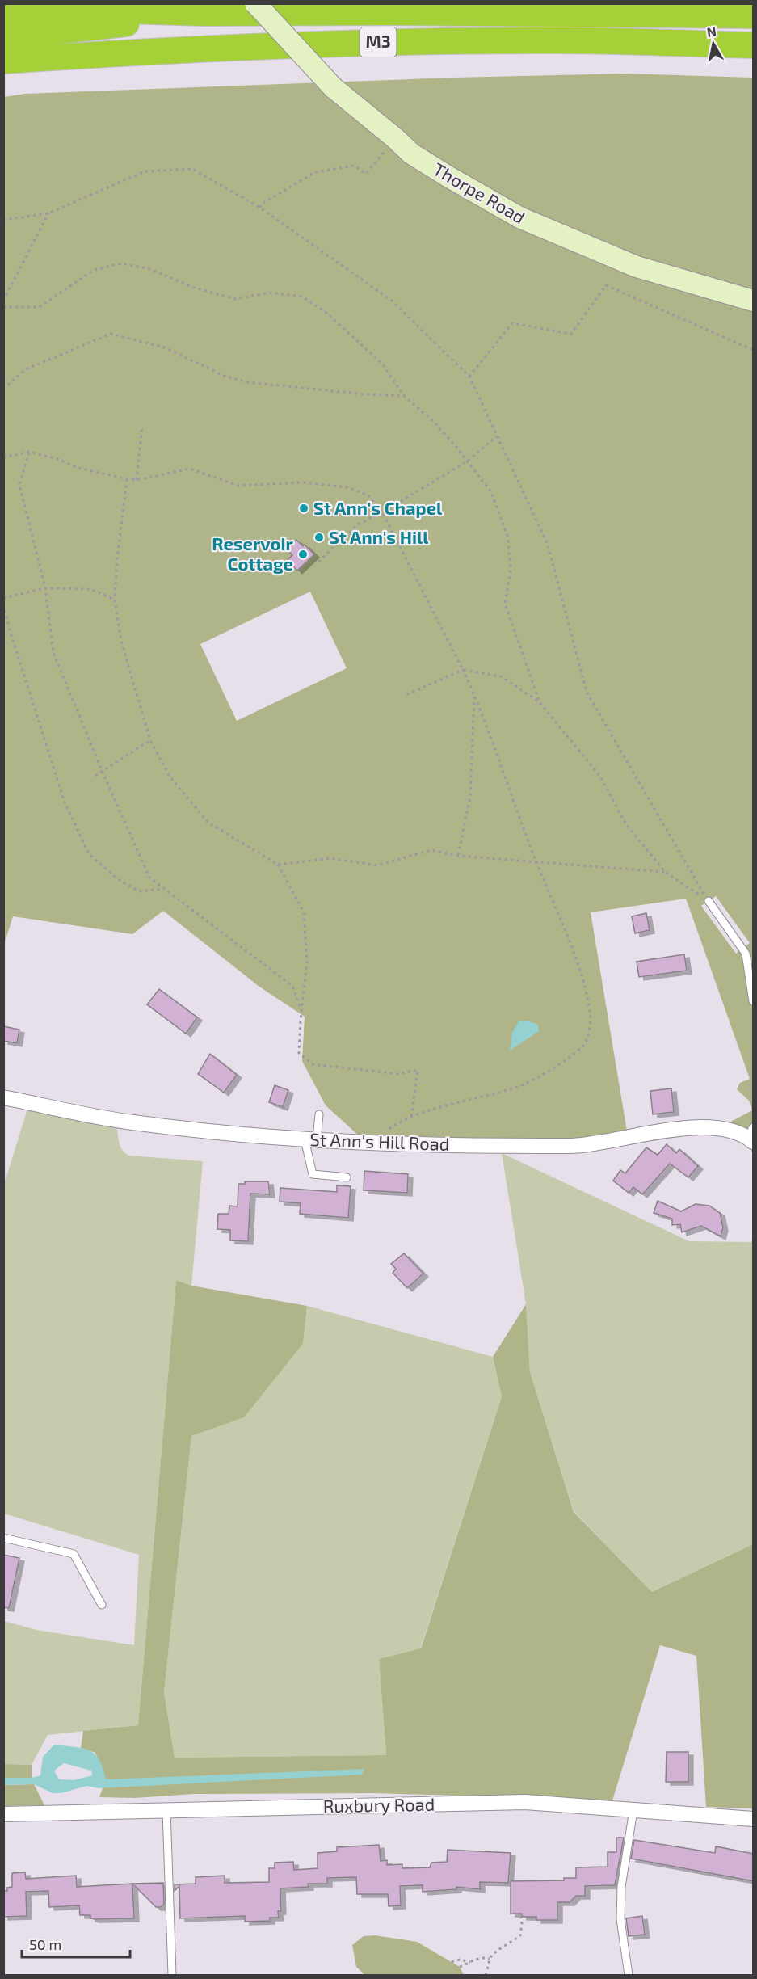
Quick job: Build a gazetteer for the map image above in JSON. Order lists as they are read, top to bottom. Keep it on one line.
{"streets":{"highway":["M3"],"main road":["Thorpe Road"],"street":["St Ann's Hill Road","Ruxbury Road"]},"places":["St Ann's Chapel","St Ann's Hill","Reservoir Cottage"],"scale_bar":"50 m","north":"top"}
